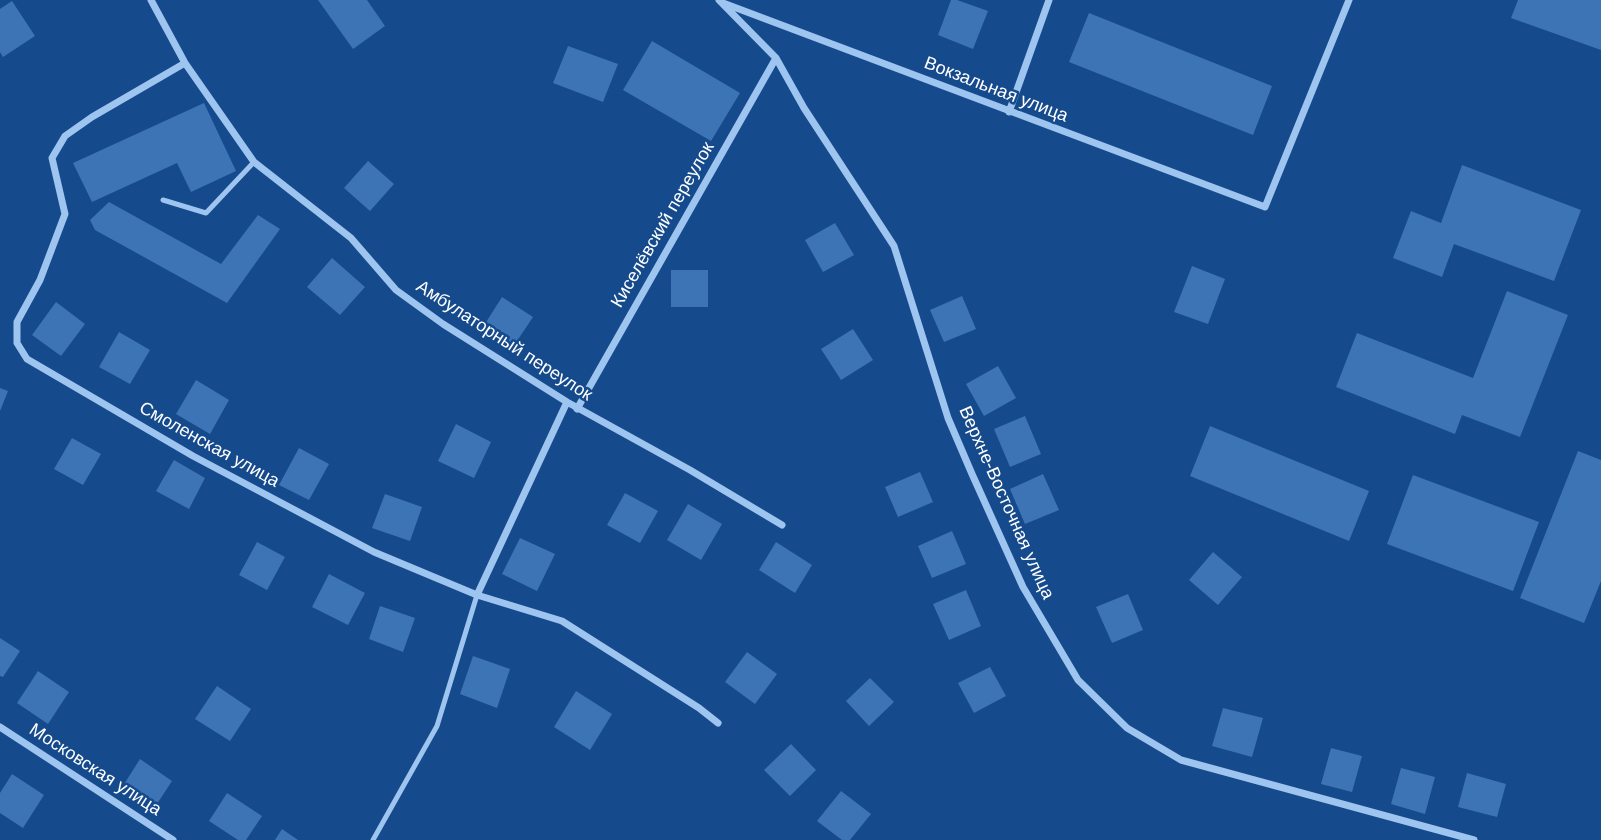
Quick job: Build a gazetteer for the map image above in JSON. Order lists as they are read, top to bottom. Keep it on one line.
{"streets":{"street":["Вокзальная улица","Киселёвский переулок","Амбулаторный переулок","Смоленская улица","Верхне-Восточная улица","Московская улица"]},"crossings":[["Вокзальная улица","Верхне-Восточная улица"],["Киселёвский переулок","Амбулаторный переулок"],["Киселёвский переулок","Верхне-Восточная улица"],["Амбулаторный переулок","Смоленская улица"]]}
